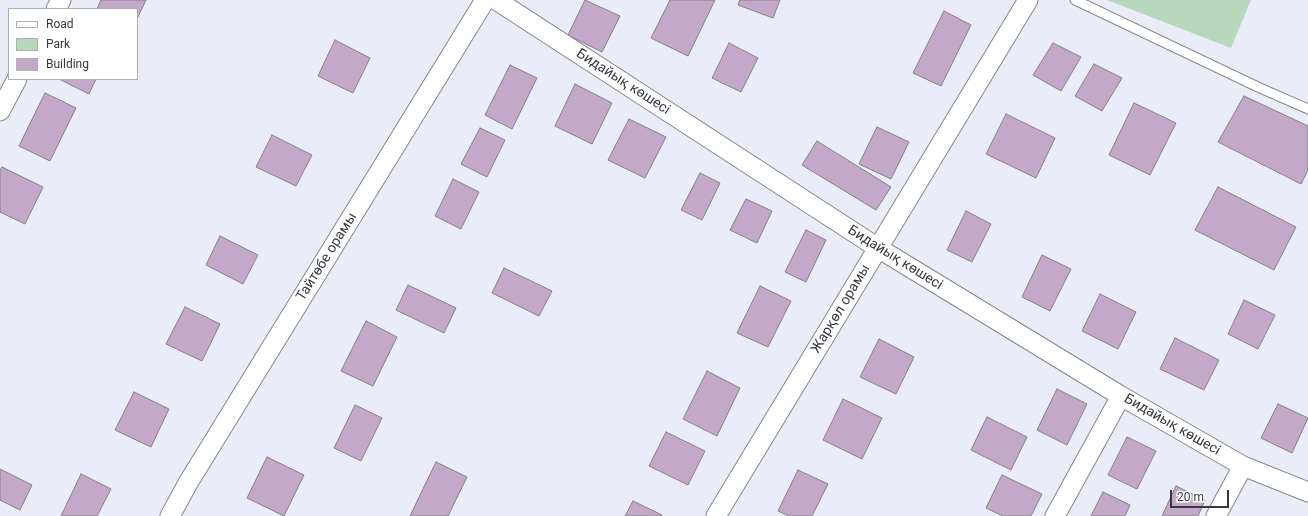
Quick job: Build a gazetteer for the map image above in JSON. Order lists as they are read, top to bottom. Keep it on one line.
{"streets":{"street":["Бидайық көшесі","Тайтөбе орамы","Жарқөл орамы"]},"crossings":[["Бидайық көшесі","Жарқөл орамы"]],"legend":["Road","Park","Building"],"scale_bar":"20 m"}
